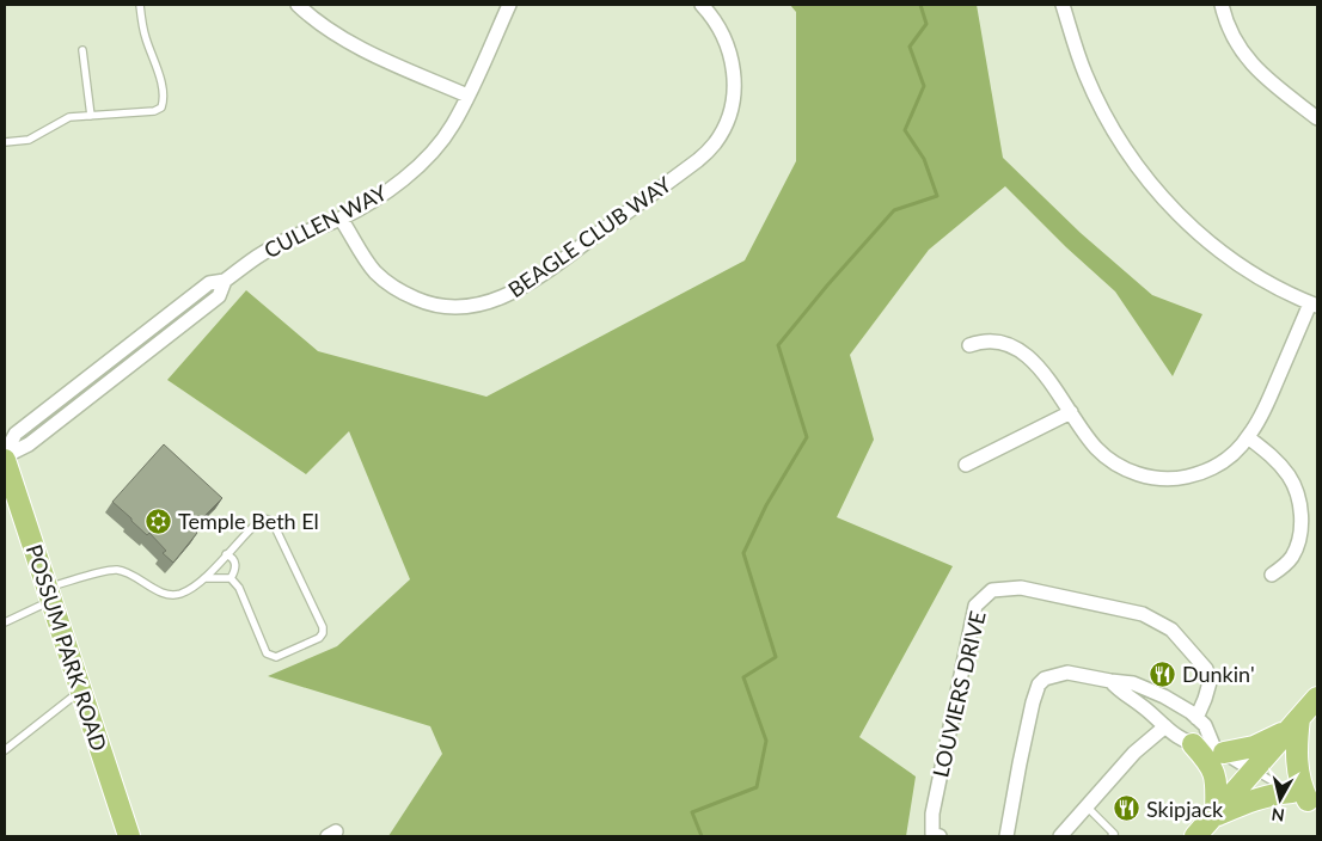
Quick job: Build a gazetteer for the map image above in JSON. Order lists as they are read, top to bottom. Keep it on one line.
{"streets":{"main road":["POSSUM PARK ROAD"],"street":["CULLEN WAY","BEAGLE CLUB WAY","LOUVIERS DRIVE"]},"crossings":[["CULLEN WAY","BEAGLE CLUB WAY"],["CULLEN WAY","POSSUM PARK ROAD"]],"places":{"synagogue":["Temple Beth El"],"restaurant":["Dunkin'","Skipjack"]},"north":"bottom"}
